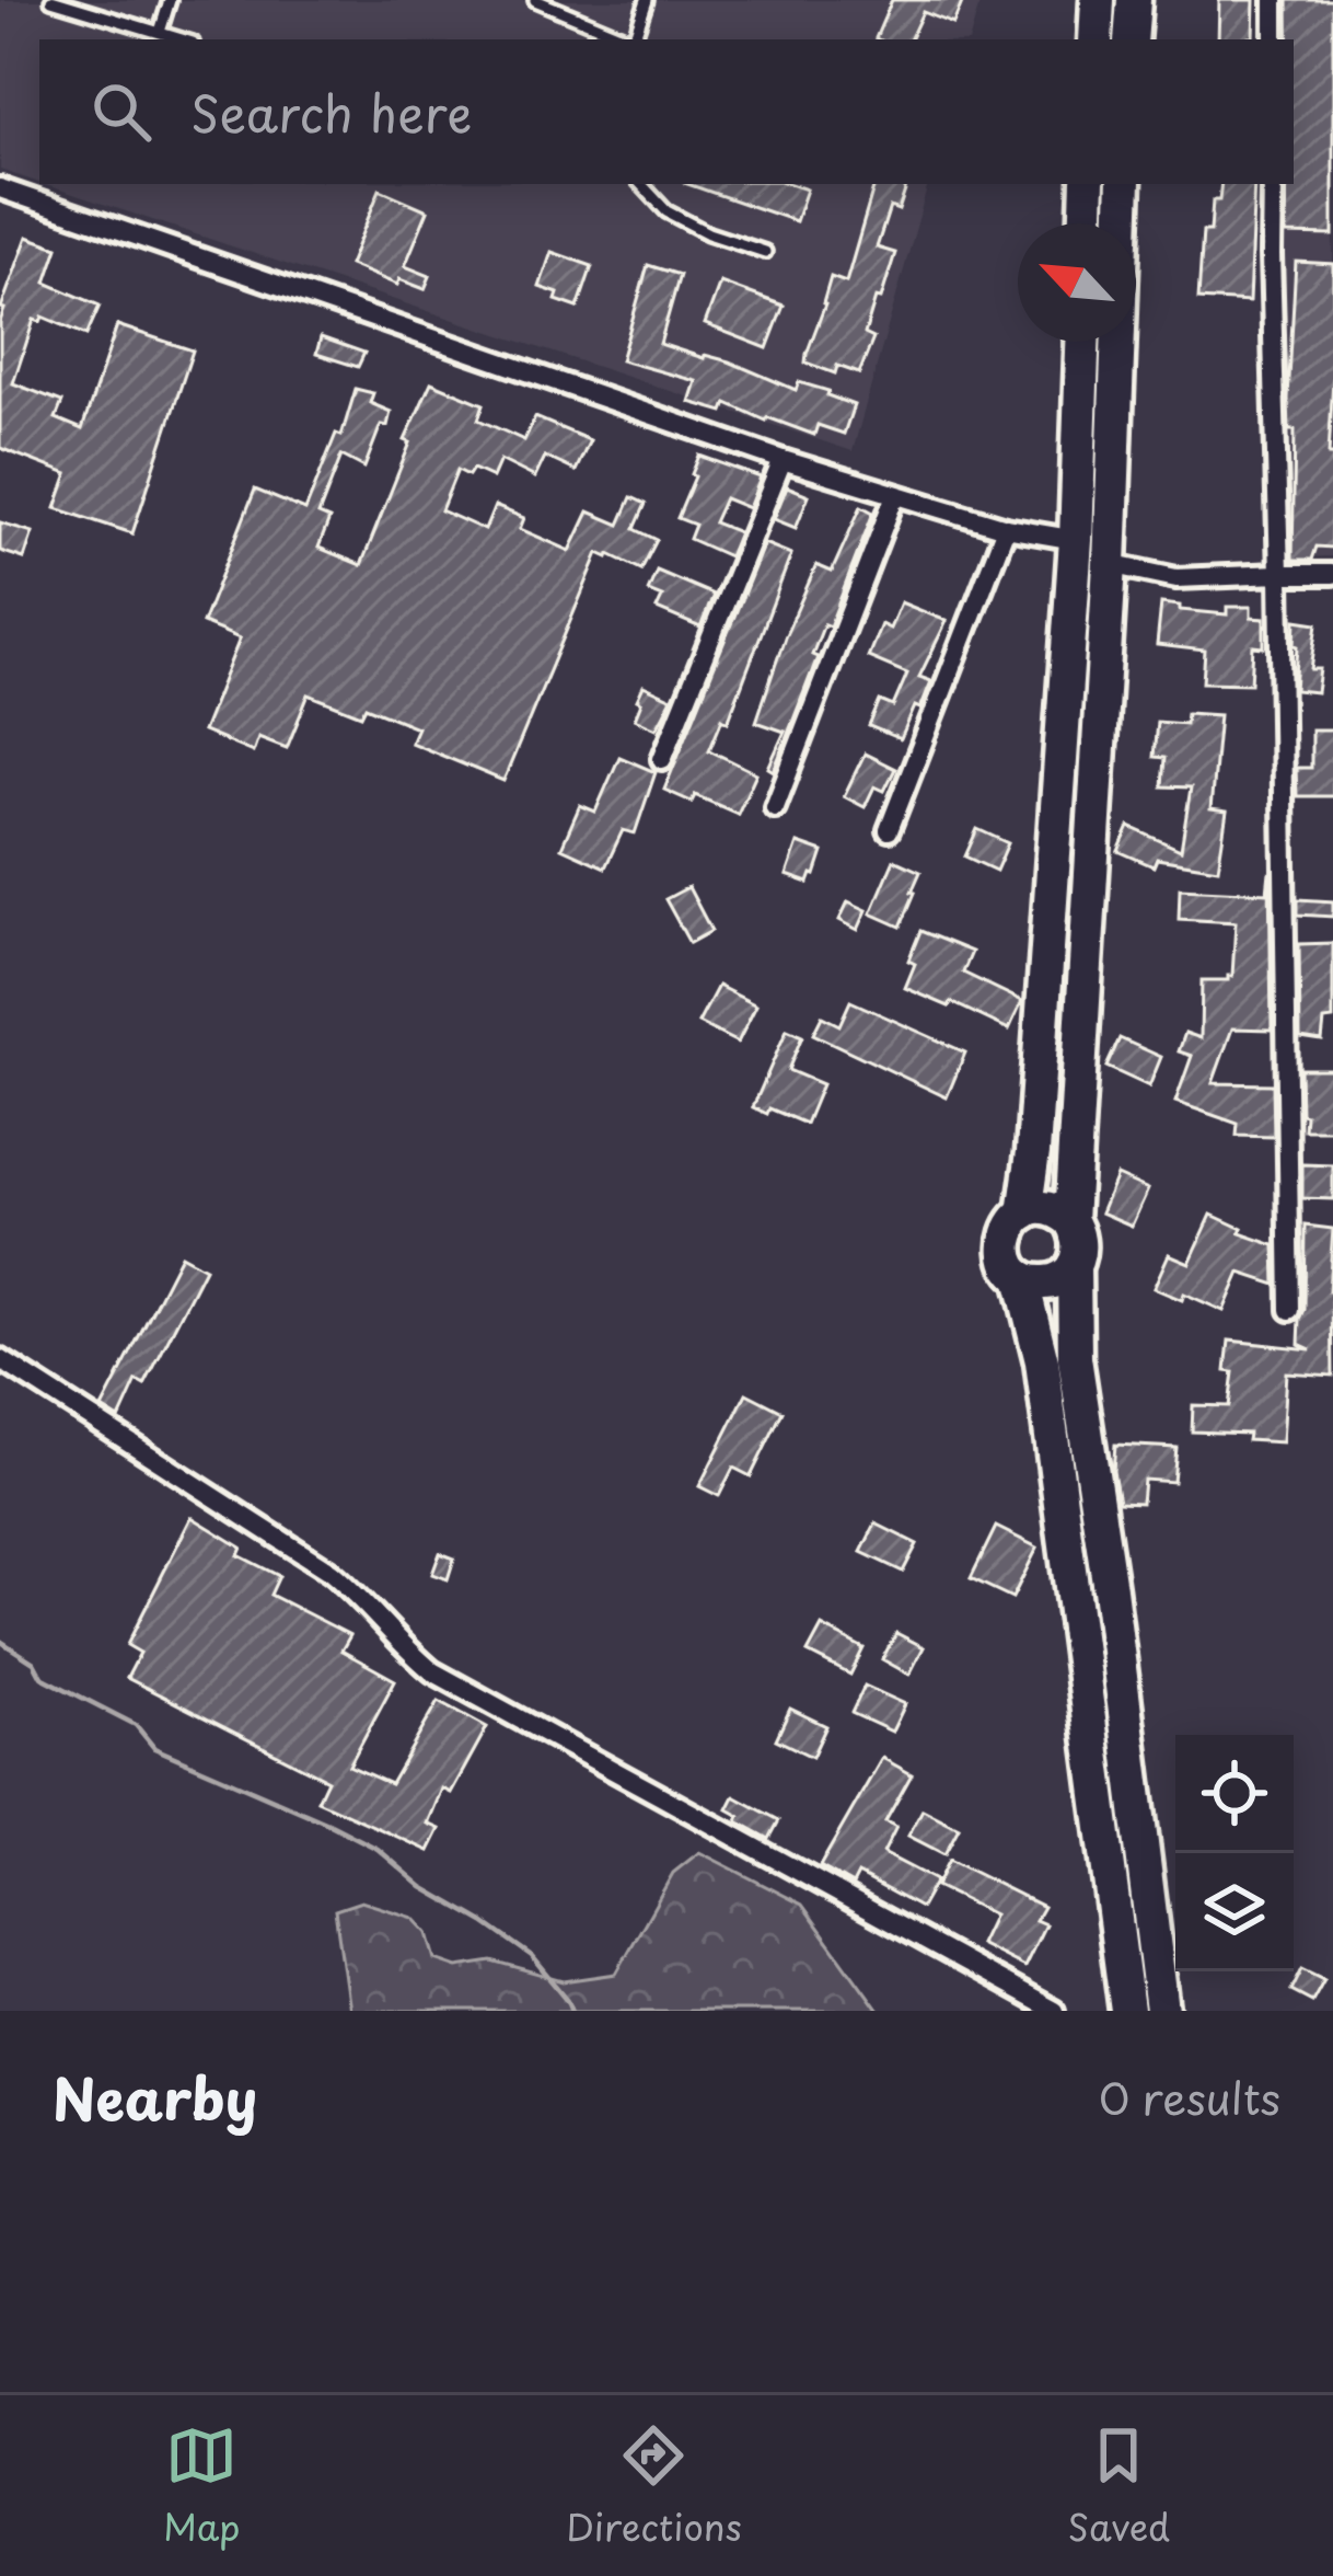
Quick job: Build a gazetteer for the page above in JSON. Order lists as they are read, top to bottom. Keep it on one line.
{"north":"top left","page":{"search":"Search here","heading":["Nearby","0 results"],"nav":["Map","Directions","Saved"]}}
